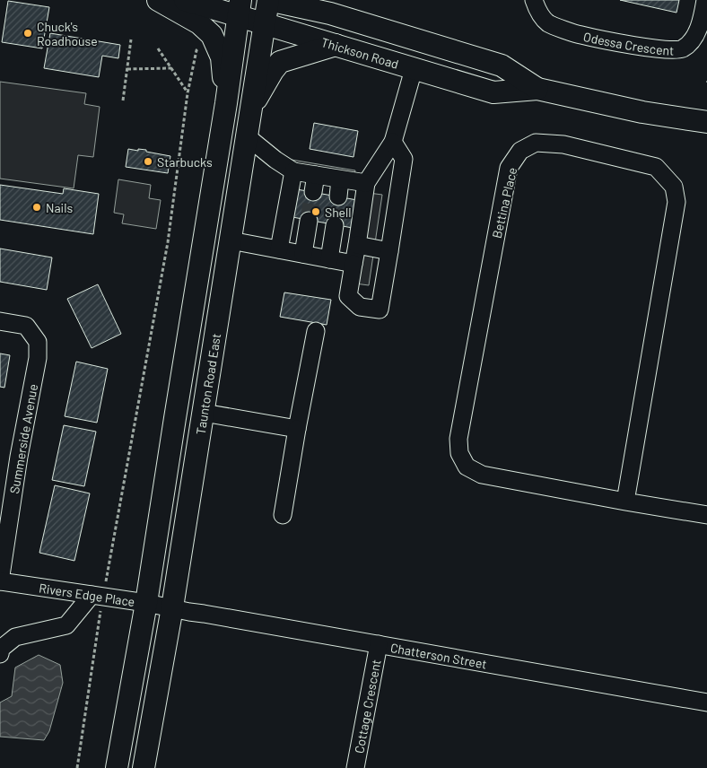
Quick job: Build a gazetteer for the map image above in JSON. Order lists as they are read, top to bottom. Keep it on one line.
{"streets":{"main road":["Thickson Road","Taunton Road East"],"street":["Odessa Crescent","Bettina Place","Summerside Avenue","Rivers Edge Place","Chatterson Street","Cottage Crescent"]},"crossings":[["Thickson Road","Taunton Road East"],["Taunton Road East","Rivers Edge Place"],["Taunton Road East","Chatterson Street"],["Summerside Avenue","Rivers Edge Place"],["Rivers Edge Place","Chatterson Street"],["Chatterson Street","Cottage Crescent"]],"places":["Chuck's Roadhouse","Starbucks","Nails","Shell"]}
